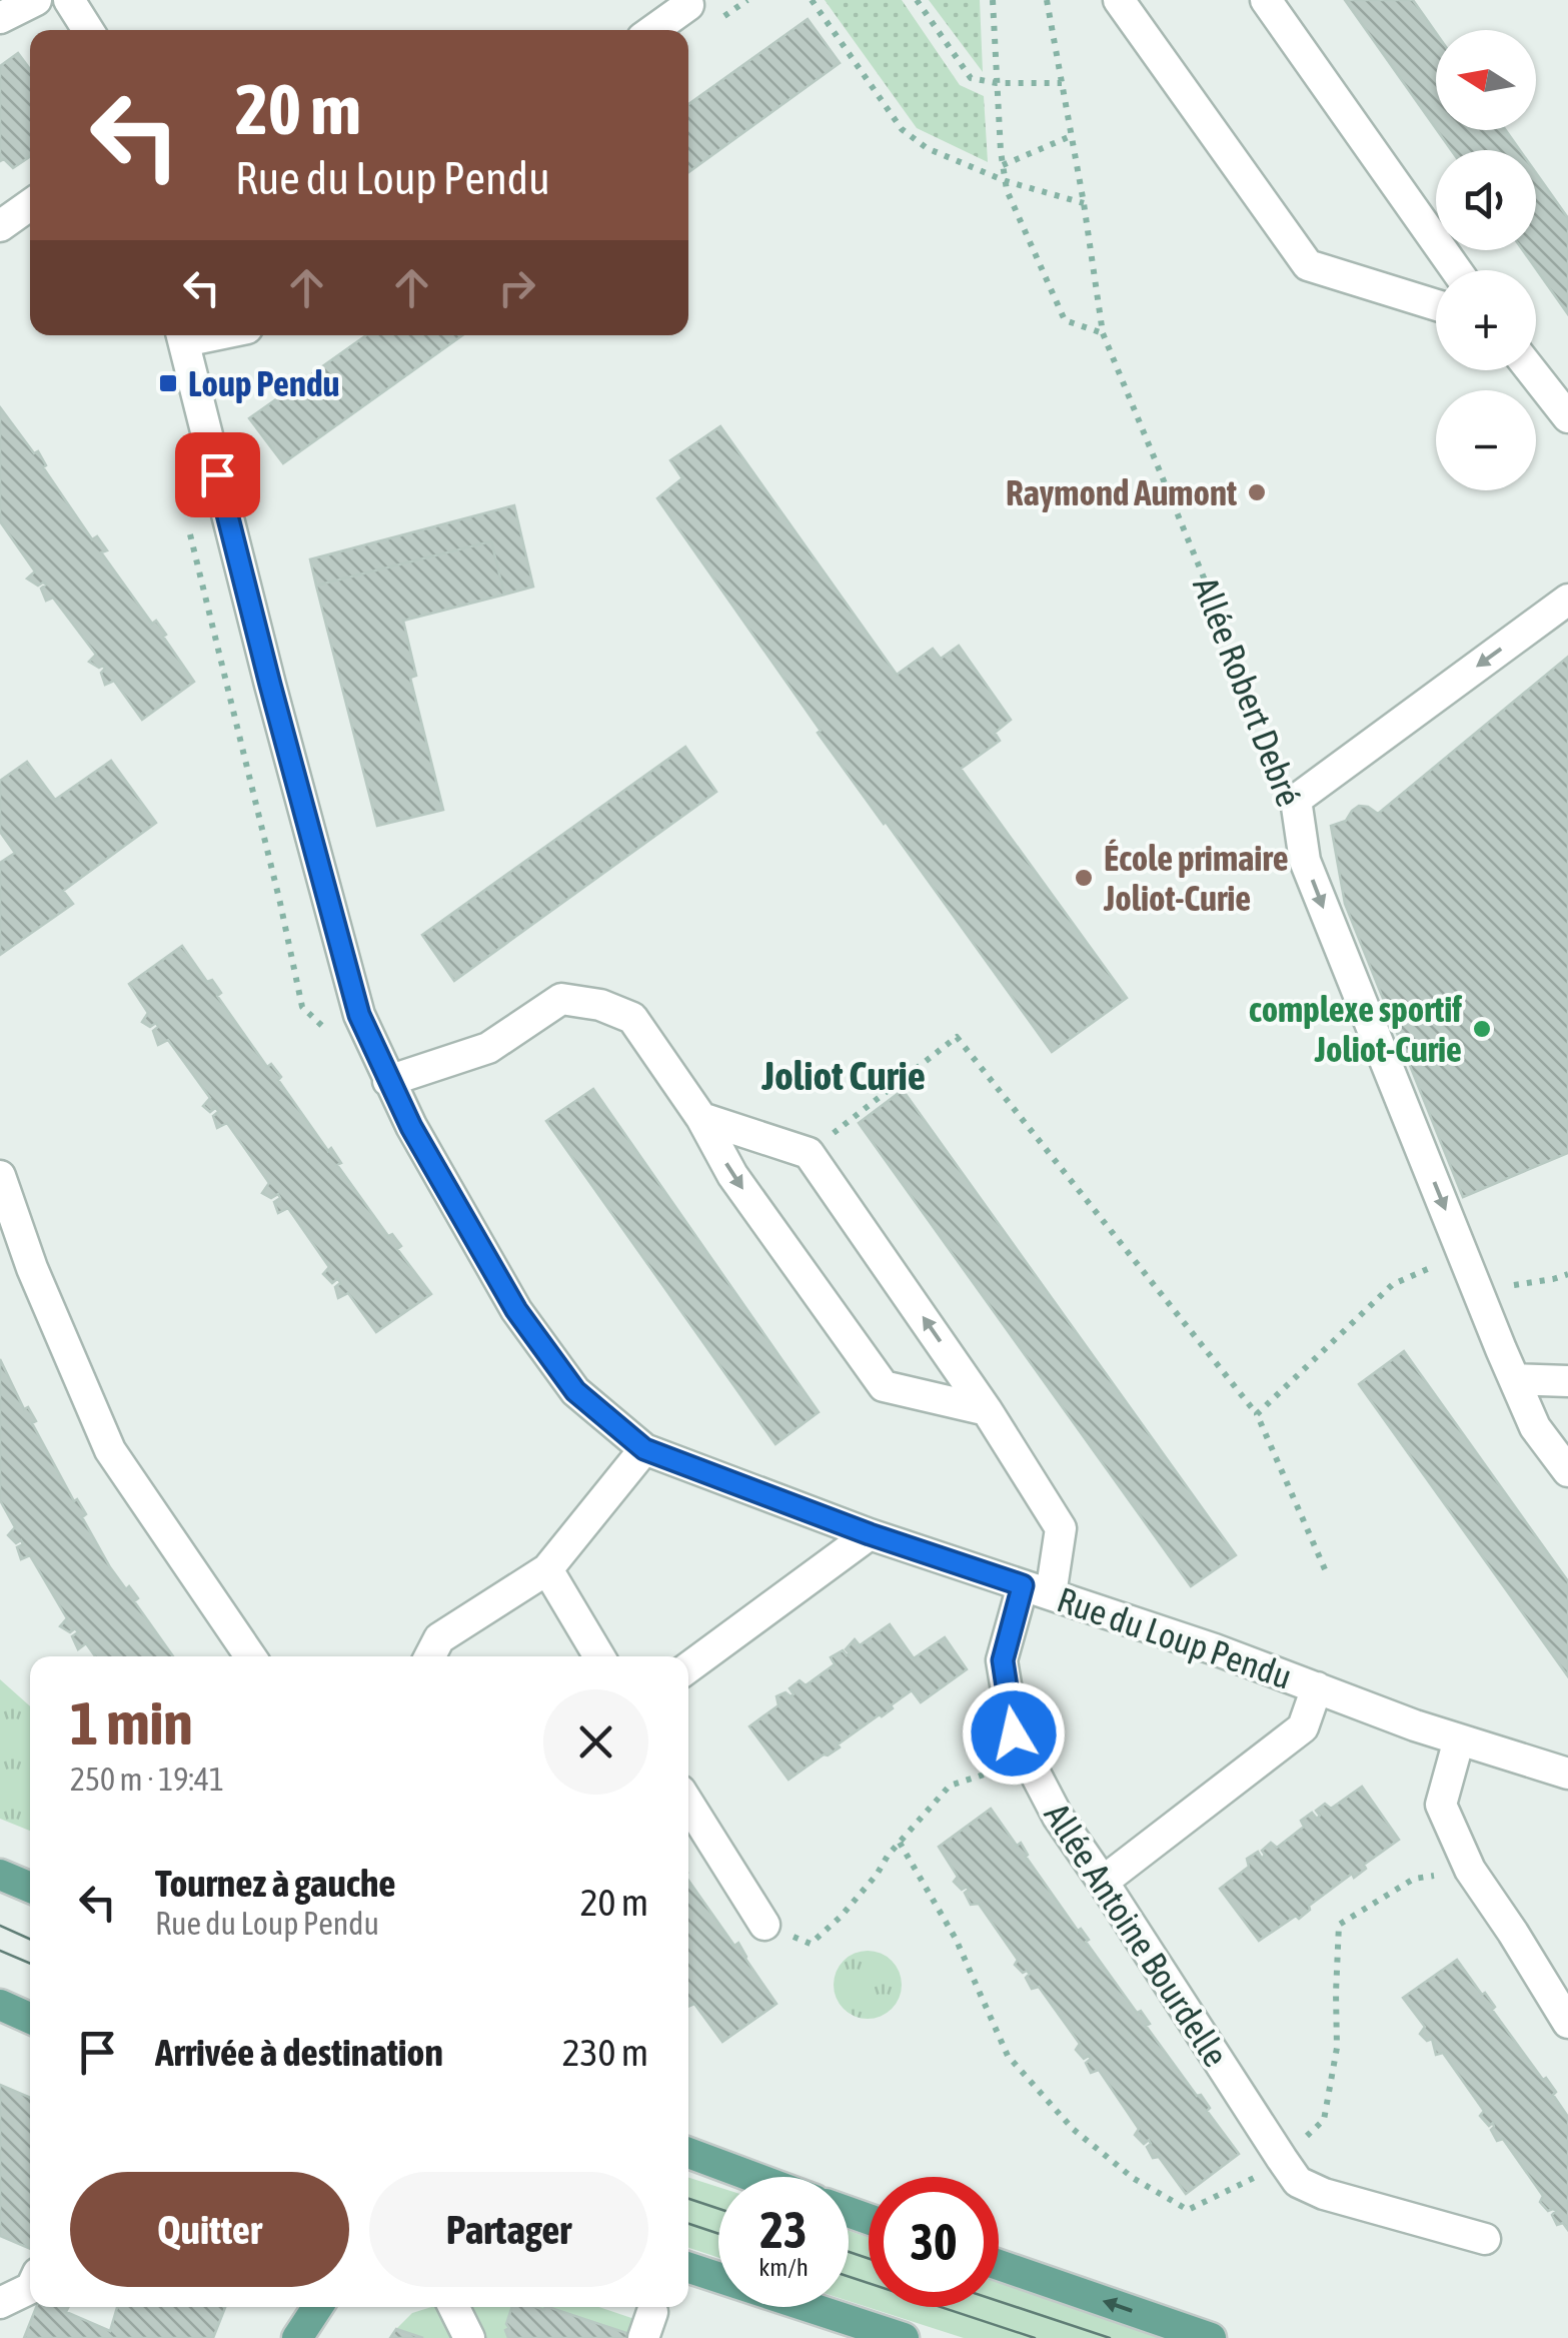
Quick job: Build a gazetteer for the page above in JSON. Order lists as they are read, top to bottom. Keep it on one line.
{"streets":{"street":["Allée Robert Debré","Rue du Loup Pendu","Allée Antoine Bourdelle"]},"crossings":[["Rue du Loup Pendu","Allée Antoine Bourdelle"]],"districts":["Joliot Curie"],"places":{"transit":["Loup Pendu"],"other":["Raymond Aumont","École primaire Joliot-Curie","complexe sportif Joliot-Curie"]},"north":"left","page":{"map_buttons":["+","−"],"turn":["20 m","Rue du Loup Pendu"],"heading":["1 min","250 m · 19:41"],"list":[{"name":"Tournez à gauche","note":"Rue du Loup Pendu","value":"20 m"},{"name":"Arrivée à destination","value":"230 m"}],"buttons":["Quitter","Partager"],"speed":"23 km/h","limit":"30"}}
